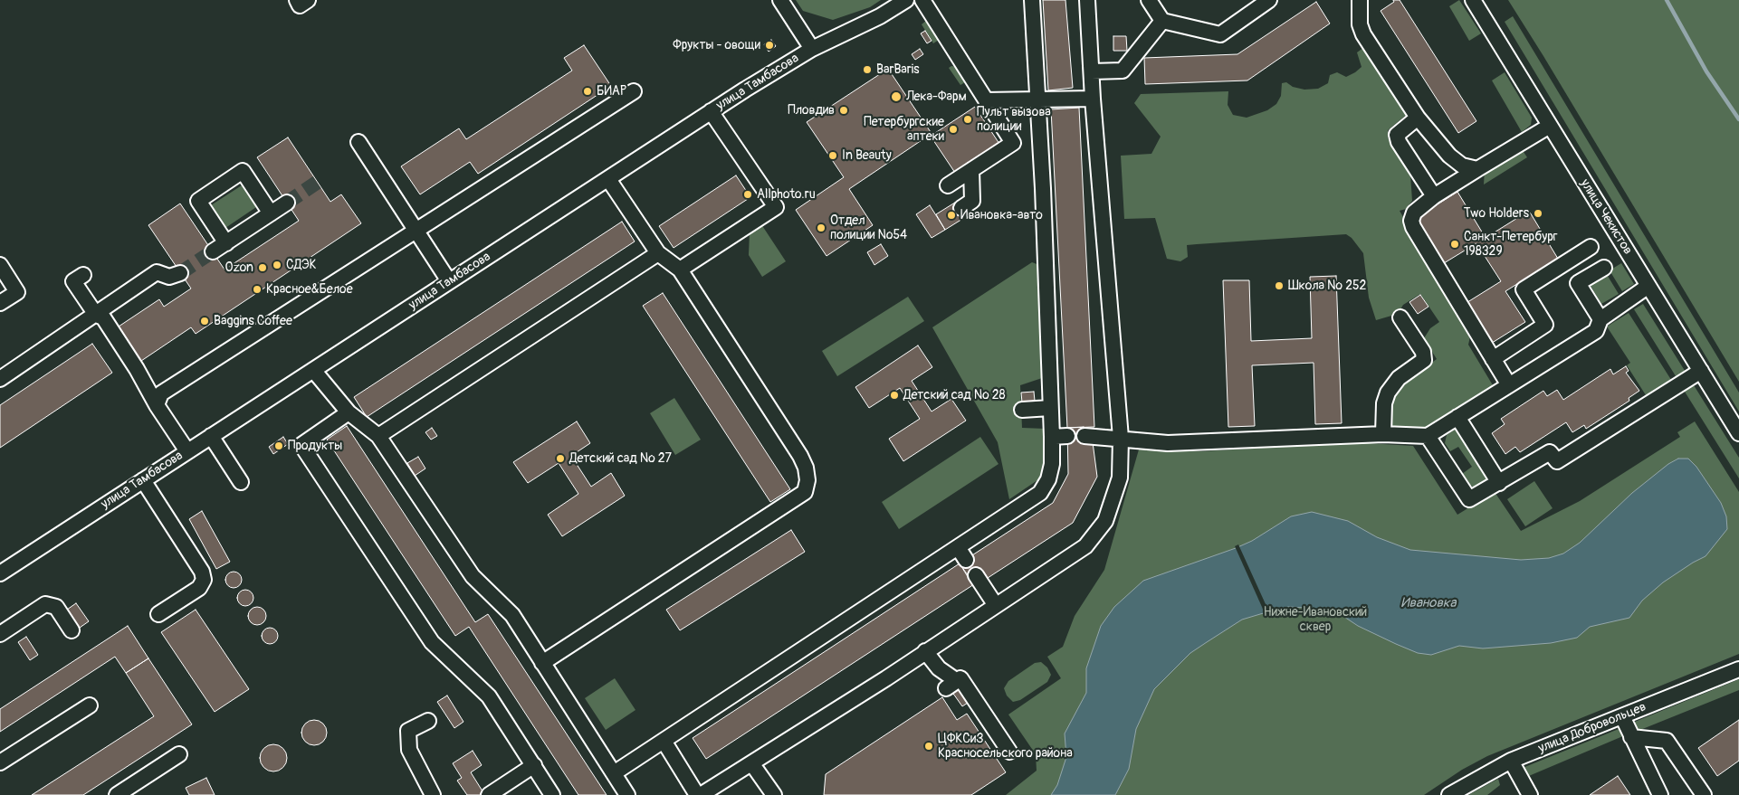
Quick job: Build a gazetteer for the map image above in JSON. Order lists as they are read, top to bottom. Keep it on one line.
{"streets":{"street":["улица Тамбасова","улица Чекистов","улица Добровольцев"]},"water":["Ивановка"],"parks":["Нижне-Ивановский сквер"],"places":["Фрукты - овощи","BarBaris","БИАР","Лека-Фарм","Пловдив","Пульт вызова полиции","Петербургские аптеки","In Beauty","Allphoto.ru","Two Holders","Ивановка-авто","Отдел полиции №54","Санкт-Петербург 198329","СДЭК","Ozon","Школа № 252","Красное&Белое","Baggins Coffee","Детский сад № 28","Продукты","Детский сад № 27","ЦФКСиЗ Красносельского района"]}
